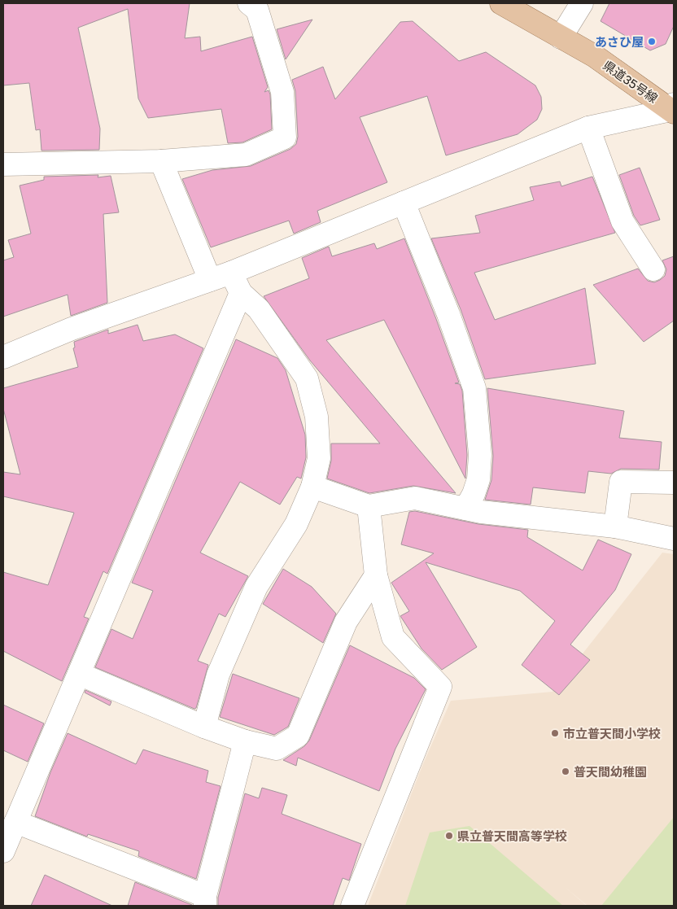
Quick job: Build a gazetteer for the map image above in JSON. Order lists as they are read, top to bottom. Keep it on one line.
{"streets":{"main road":["県道35号線"]},"places":["あさひ屋","市立普天間小学校","普天間幼稚園","県立普天間高等学校"]}
